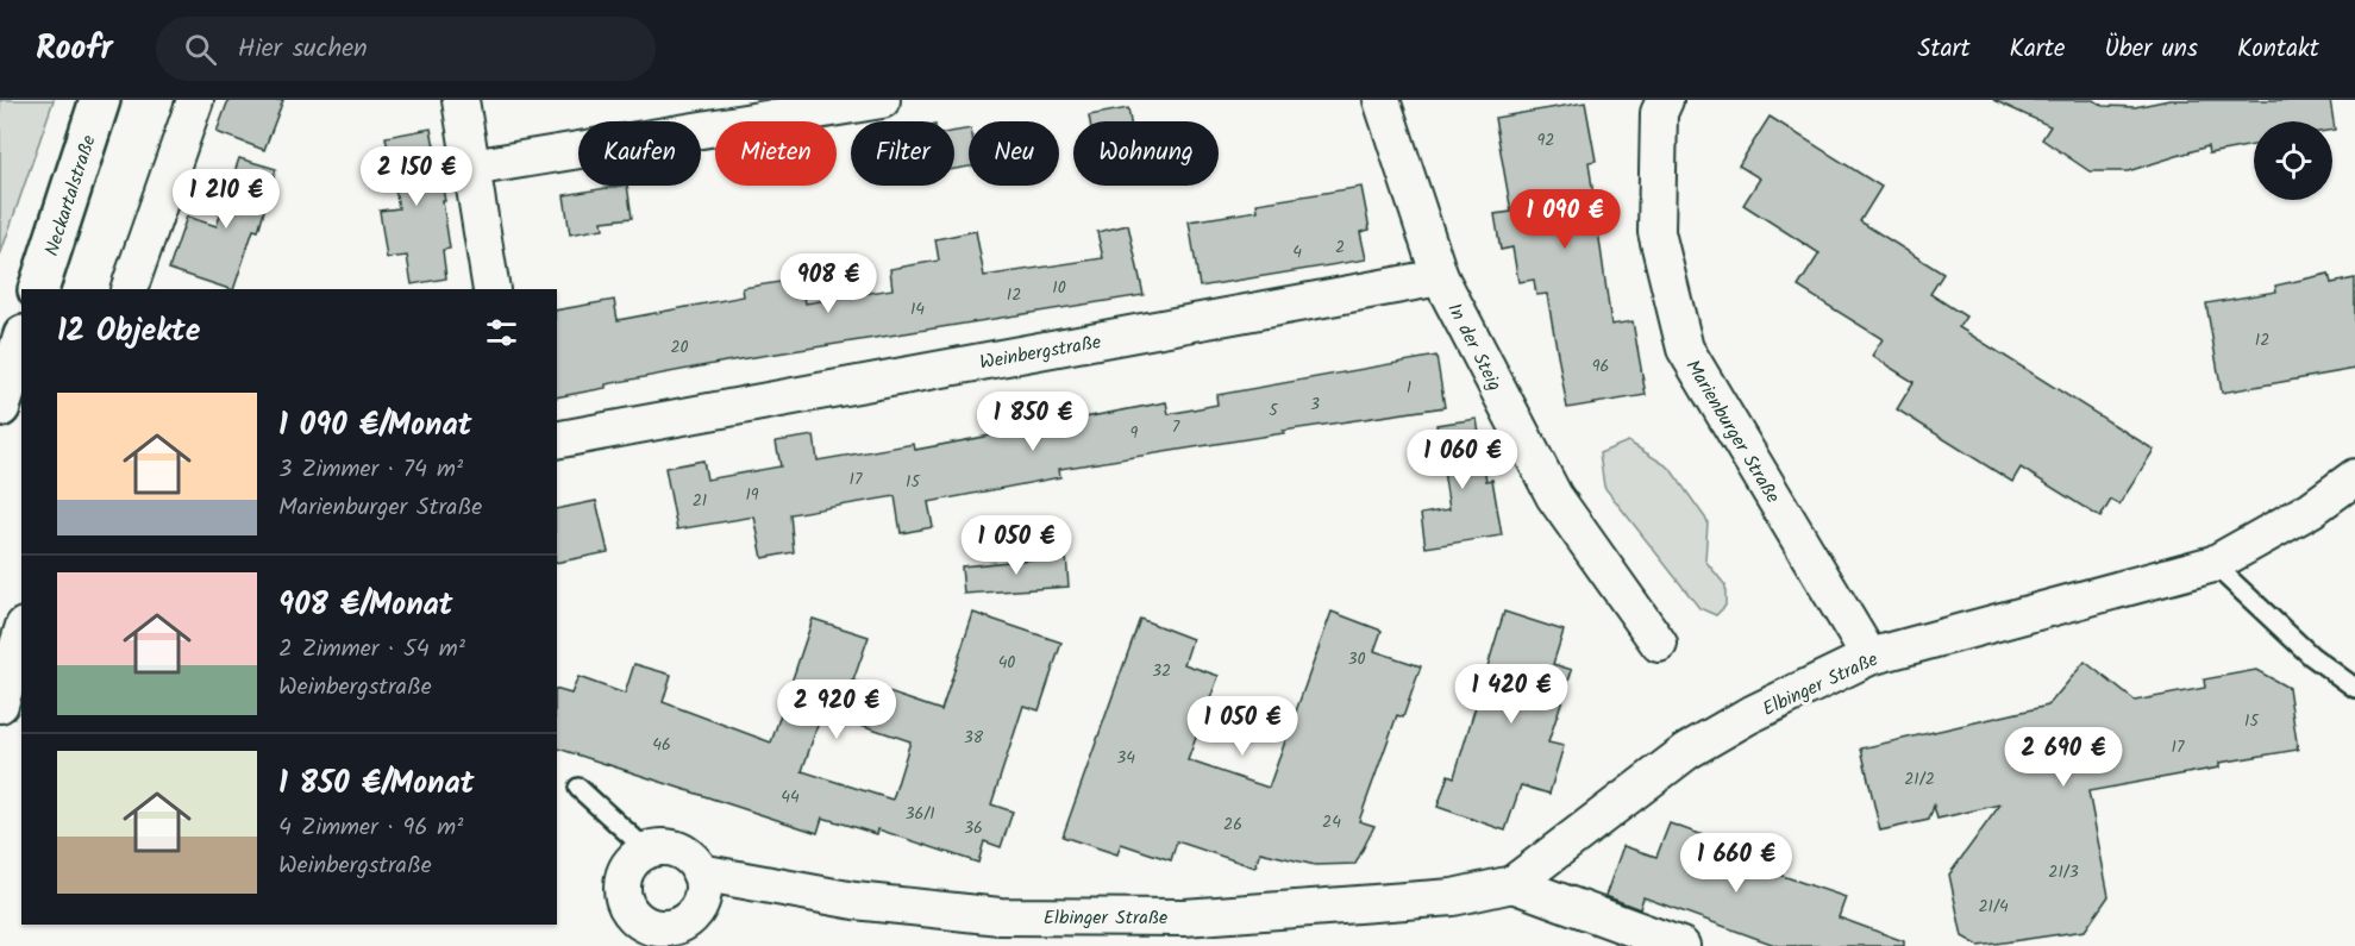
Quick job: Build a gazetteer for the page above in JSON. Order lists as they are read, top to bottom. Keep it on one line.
{"streets":{"main road":["Neckartalstraße"],"street":["In der Steig","Weinbergstraße","Marienburger Straße","Elbinger Straße"]},"crossings":[["In der Steig","Weinbergstraße"],["Marienburger Straße","Elbinger Straße"]],"house_numbers":["92","2","4","10","12","14","12","20","96","1","3","5","7","9","17","15","19","21","30","40","32","15","38","46","17","34","21/2","44","36/1","24","26","36","21/3","21/4"],"page":{"header":"Roofr","search":"Hier suchen","nav":["Start","Karte","Über uns","Kontakt"],"chip":["Kaufen","Mieten","Filter","Neu","Wohnung"],"price":["2 150 €","1 210 €","1 090 €","908 €","1 850 €","1 060 €","1 050 €","1 420 €","2 920 €","1 050 €","2 690 €","1 660 €"],"heading":"12 Objekte","list":[{"name":"1 090 €/Monat","note":"3 Zimmer · 74 m² · Marienburger Straße"},{"name":"908 €/Monat","note":"2 Zimmer · 54 m² · Weinbergstraße"},{"name":"1 850 €/Monat","note":"4 Zimmer · 96 m² · Weinbergstraße"}]}}
